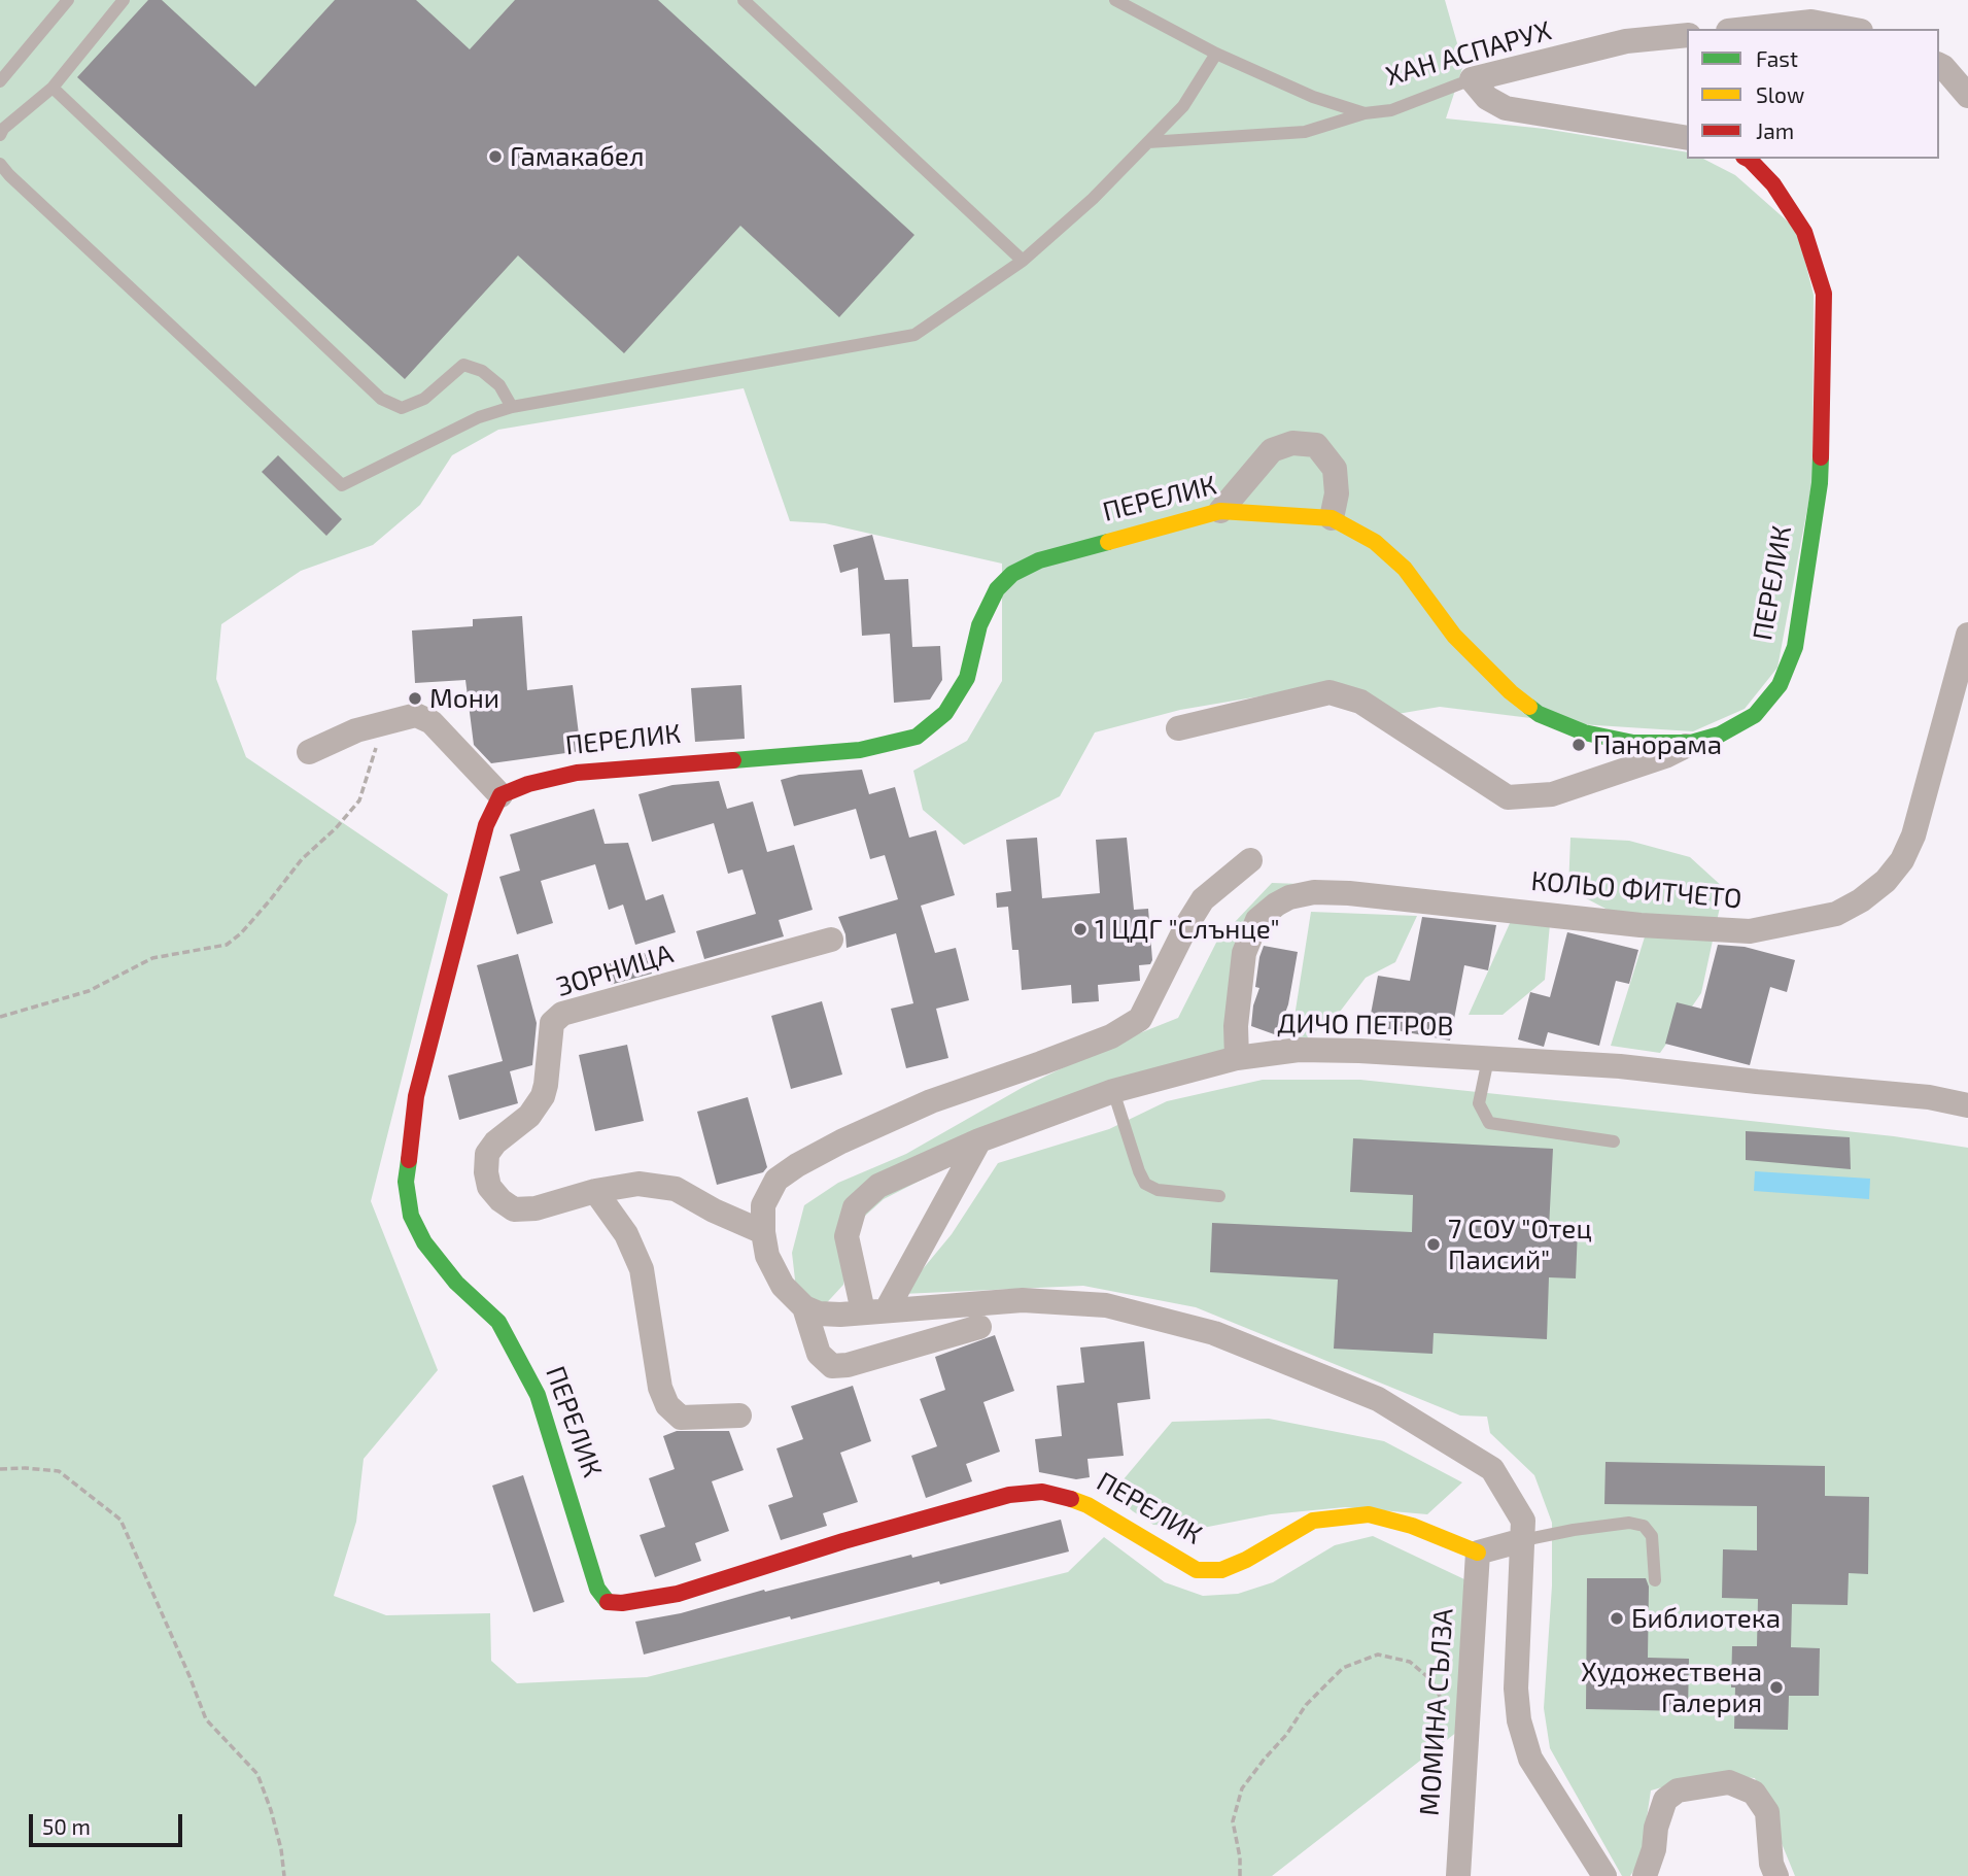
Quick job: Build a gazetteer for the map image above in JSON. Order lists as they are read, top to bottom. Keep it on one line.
{"streets":{"street":["ХАН АСПАРУХ","ПЕРЕЛИК","КОЛЬО ФИТЧЕТО","ЗОРНИЦА","ДИЧО ПЕТРОВ","МОМИНА СЪЛЗА"]},"crossings":[["ПЕРЕЛИК","МОМИНА СЪЛЗА"],["КОЛЬО ФИТЧЕТО","ДИЧО ПЕТРОВ"]],"places":["Гамакабел","Мони","Панорама","1 ЦДГ \"Слънце\"","7 СОУ \"Отец Паисий\"","Библиотека","Художествена Галерия"],"legend":["Fast","Slow","Jam"],"scale_bar":"50 m"}
